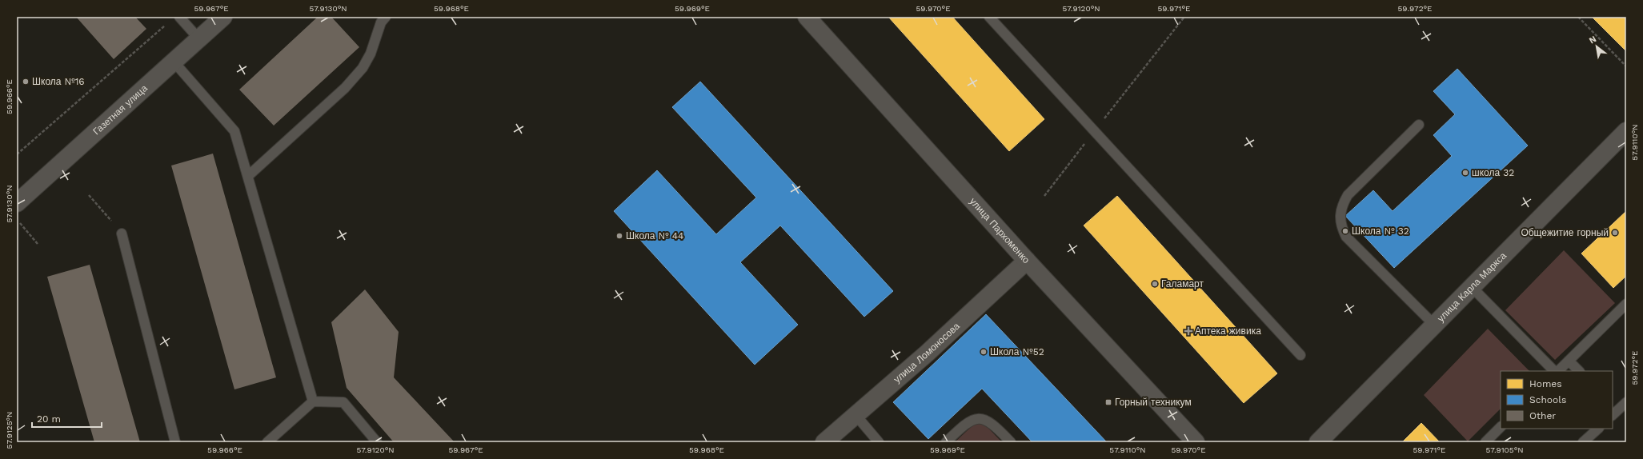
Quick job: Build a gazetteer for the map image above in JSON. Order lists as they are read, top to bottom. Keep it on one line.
{"streets":{"main road":["Газетная улица","улица Пархоменко","улица Карла Маркса","улица Ломоносова"]},"crossings":[["улица Пархоменко","улица Ломоносова"]],"places":{"other":["Школа №16","школа 32","Школа № 32","Общежитие горный","Школа № 44","Галамарт","Школа №52"],"health":["Аптека живика"],"transit":["Горный техникум"]},"legend":["Homes","Schools","Other"],"scale_bar":"20 m","north":"top left","coordinates":["59.967°E","57.9130°N","59.968°E","59.969°E","59.970°E","57.9120°N","59.971°E","59.972°E","59.966°E","57.9110°N","57.9125°N","57.9105°N"]}
